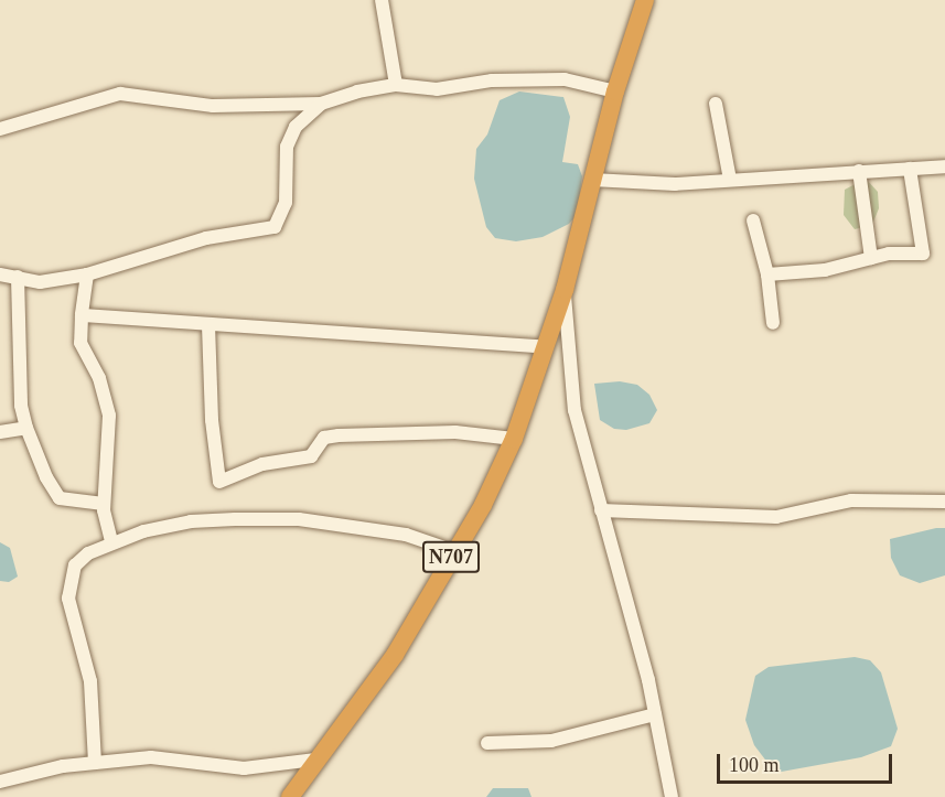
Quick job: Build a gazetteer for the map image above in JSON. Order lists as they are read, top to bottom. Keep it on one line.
{"streets":{"highway":["N707"]},"scale_bar":"100 m"}
